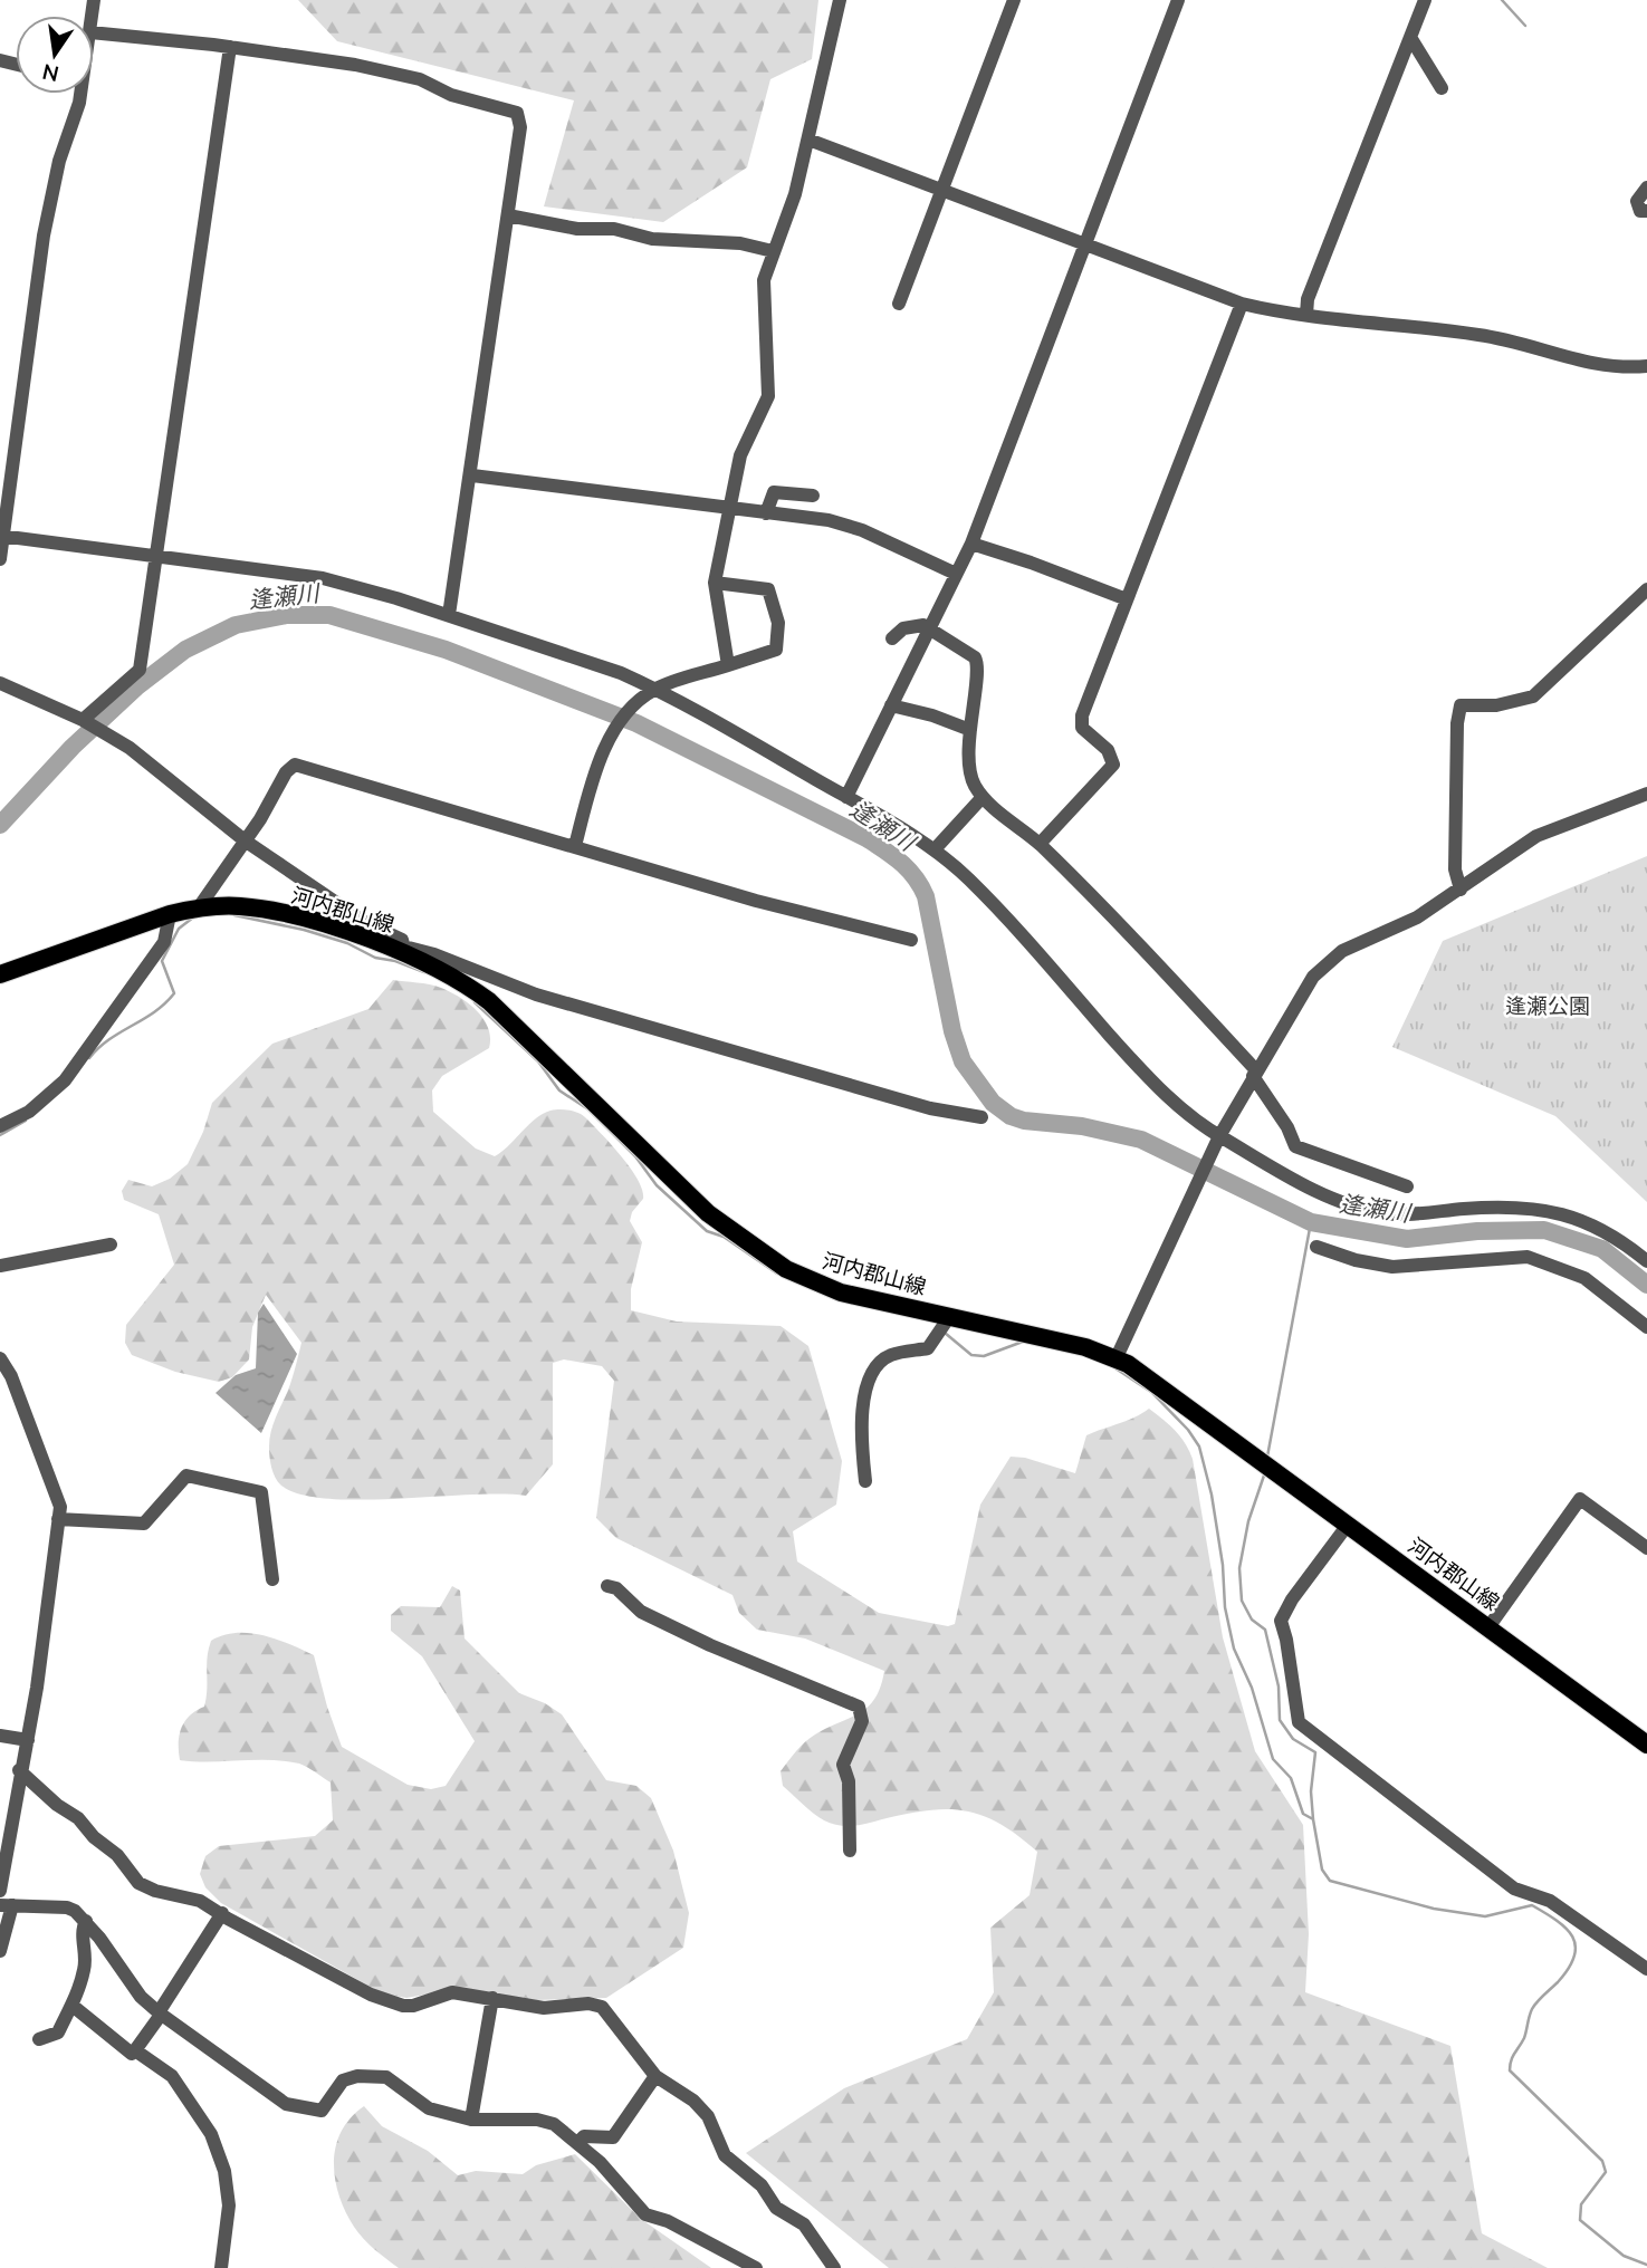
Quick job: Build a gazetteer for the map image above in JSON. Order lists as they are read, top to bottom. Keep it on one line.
{"streets":{"main road":["河内郡山線"]},"water":["逢瀬川"],"parks":["逢瀬公園"],"north":"bottom"}
